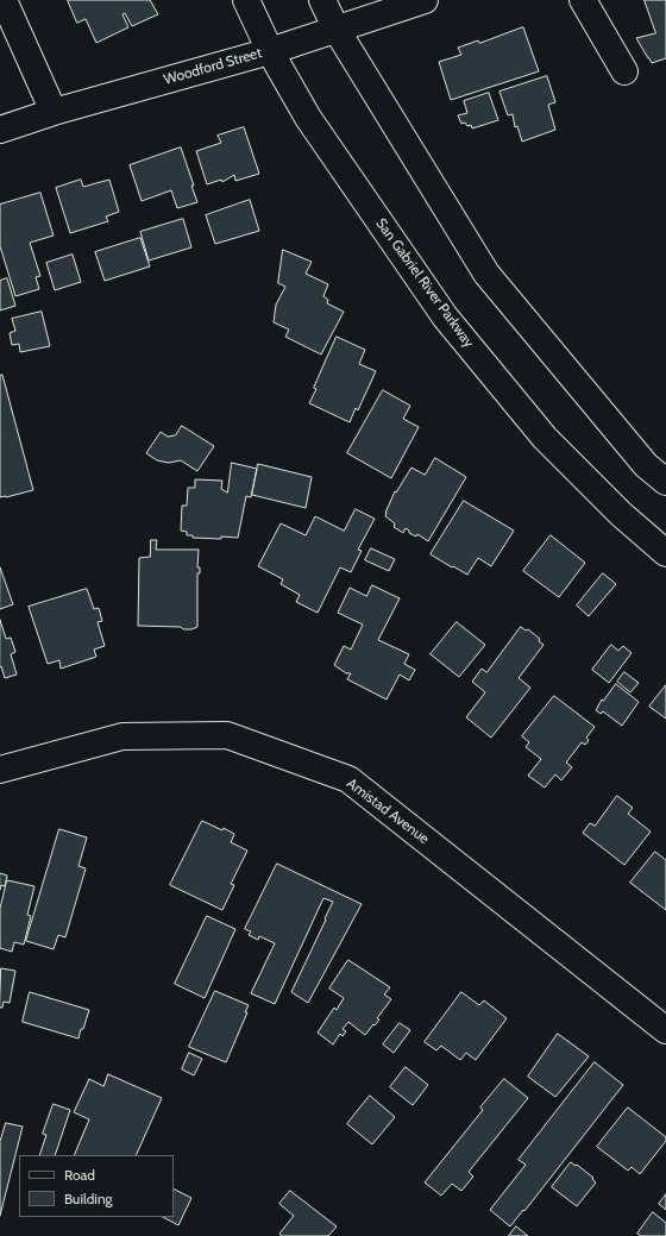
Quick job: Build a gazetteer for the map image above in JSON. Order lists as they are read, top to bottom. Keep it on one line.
{"streets":{"street":["Woodford Street","San Gabriel River Parkway","Amistad Avenue"]},"crossings":[["Woodford Street","San Gabriel River Parkway"]],"legend":["Road","Building"]}
